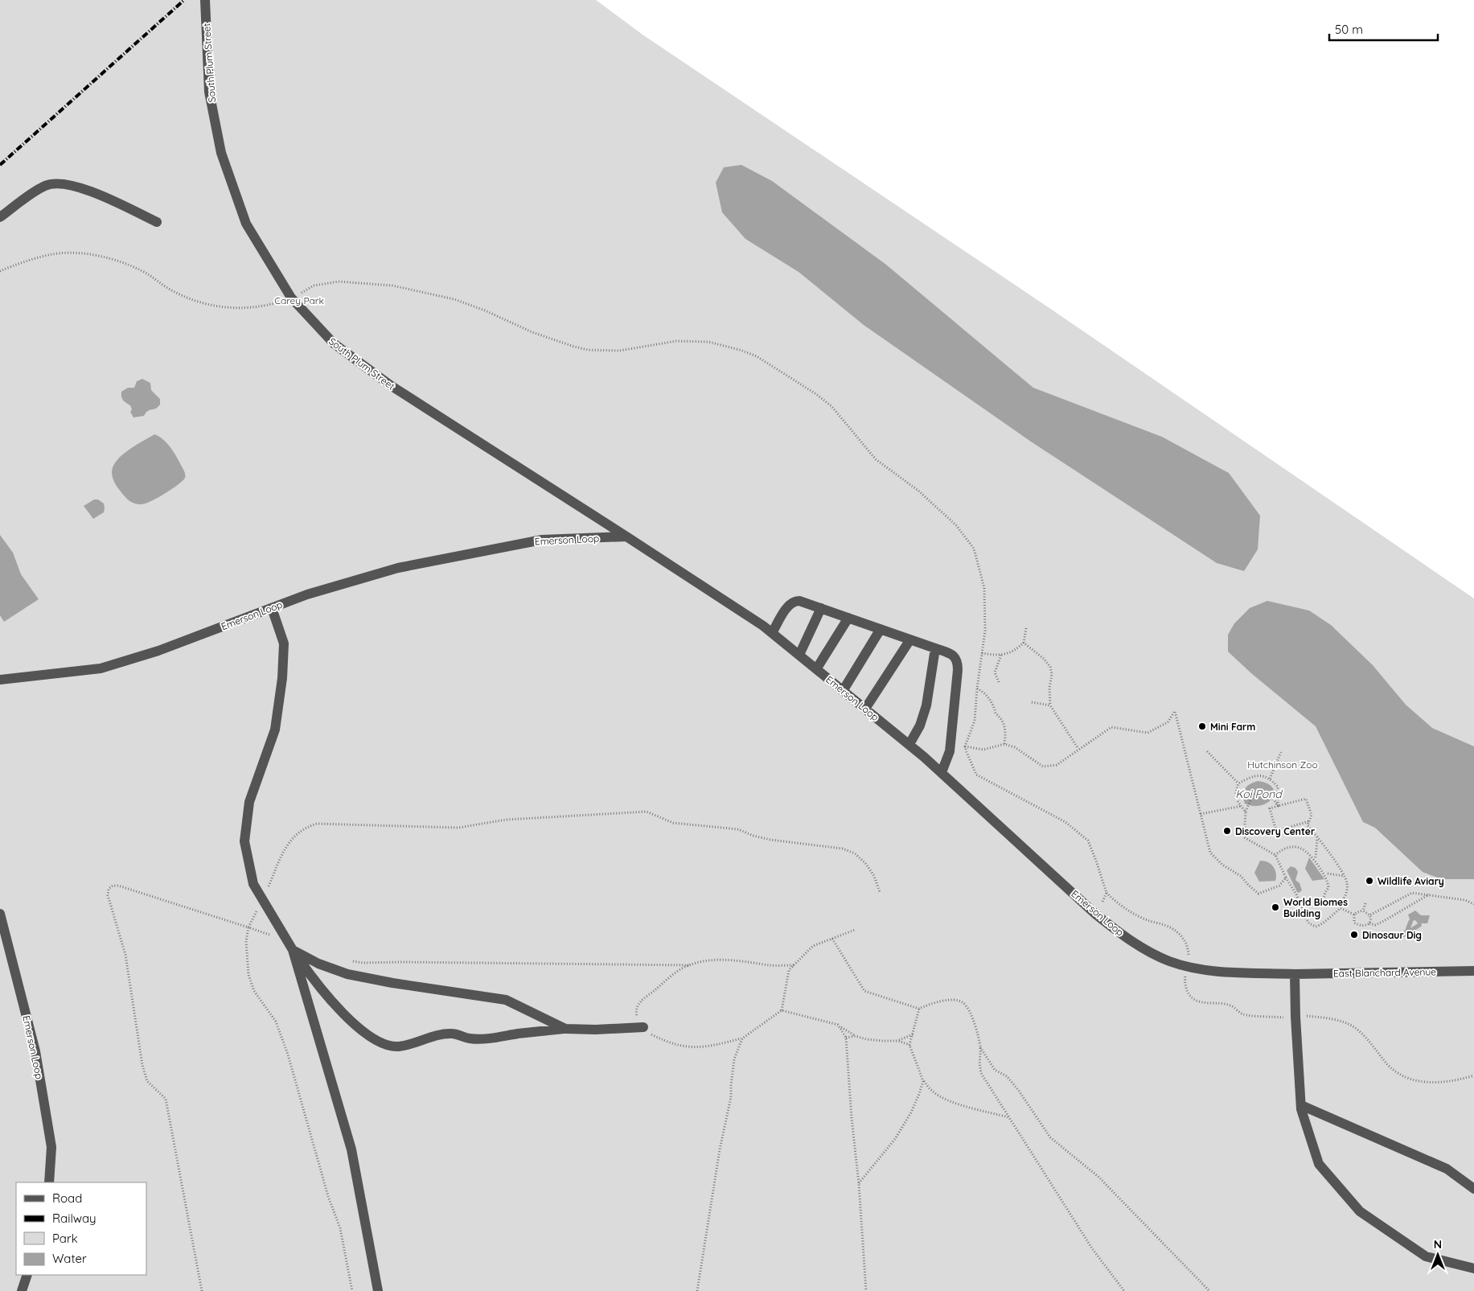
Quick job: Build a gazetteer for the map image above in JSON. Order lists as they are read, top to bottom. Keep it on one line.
{"streets":{"street":["South Plum Street","Emerson Loop","East Blanchard Avenue"]},"crossings":[["South Plum Street","Emerson Loop"],["Emerson Loop","East Blanchard Avenue"]],"water":["Koi Pond"],"parks":["Carey Park","Hutchinson Zoo"],"places":["Mini Farm","Discovery Center","Wildlife Aviary","World Biomes Building","Dinosaur Dig"],"legend":["Road","Railway","Park","Water"],"scale_bar":"50 m","north":"top"}
